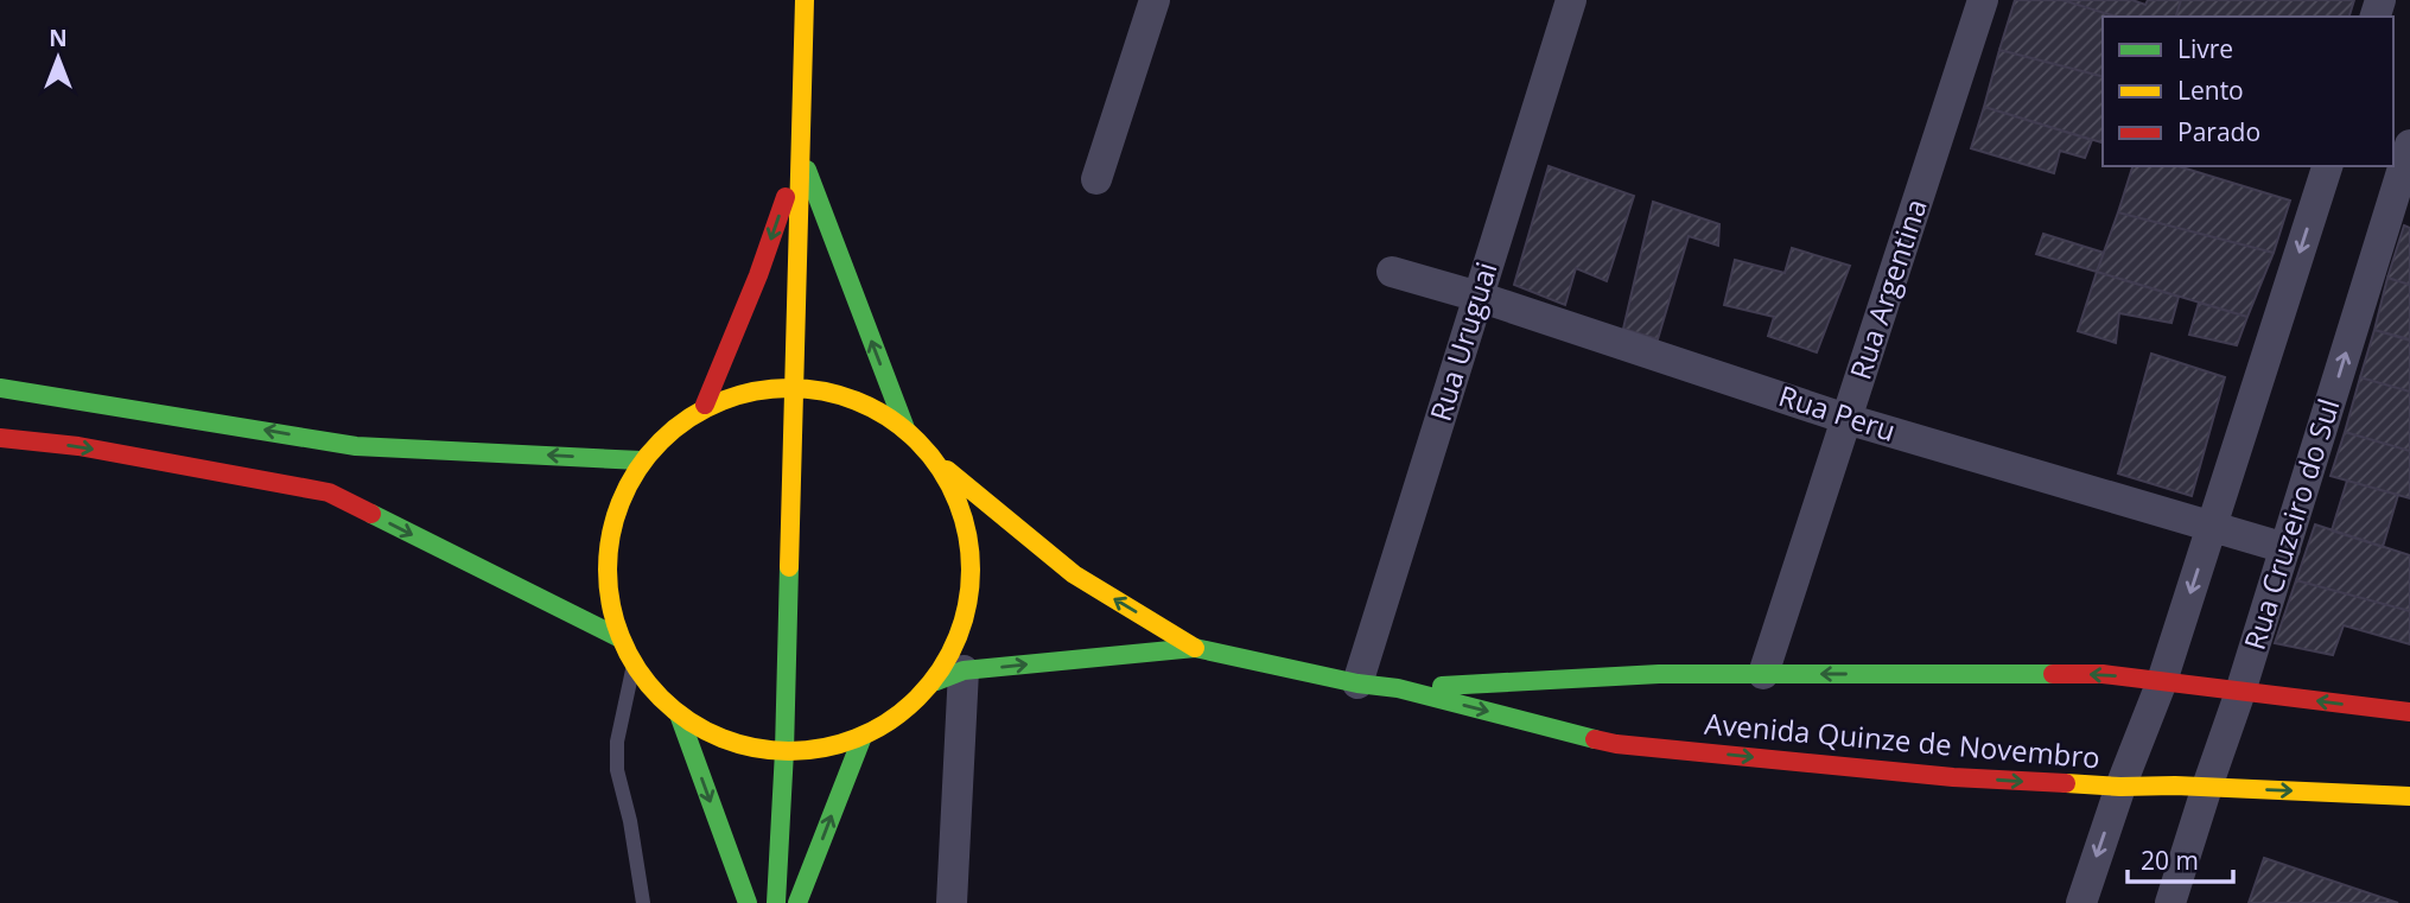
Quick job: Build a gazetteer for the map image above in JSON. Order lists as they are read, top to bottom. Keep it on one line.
{"streets":{"main road":["Avenida Quinze de Novembro"],"street":["Rua Argentina","Rua Uruguai","Rua Peru","Rua Cruzeiro do Sul"]},"crossings":[["Rua Argentina","Rua Peru"],["Rua Argentina","Avenida Quinze de Novembro"],["Rua Uruguai","Rua Peru"],["Rua Uruguai","Avenida Quinze de Novembro"],["Rua Peru","Rua Cruzeiro do Sul"],["Rua Cruzeiro do Sul","Avenida Quinze de Novembro"]],"legend":["Livre","Lento","Parado"],"scale_bar":"20 m","north":"top"}
